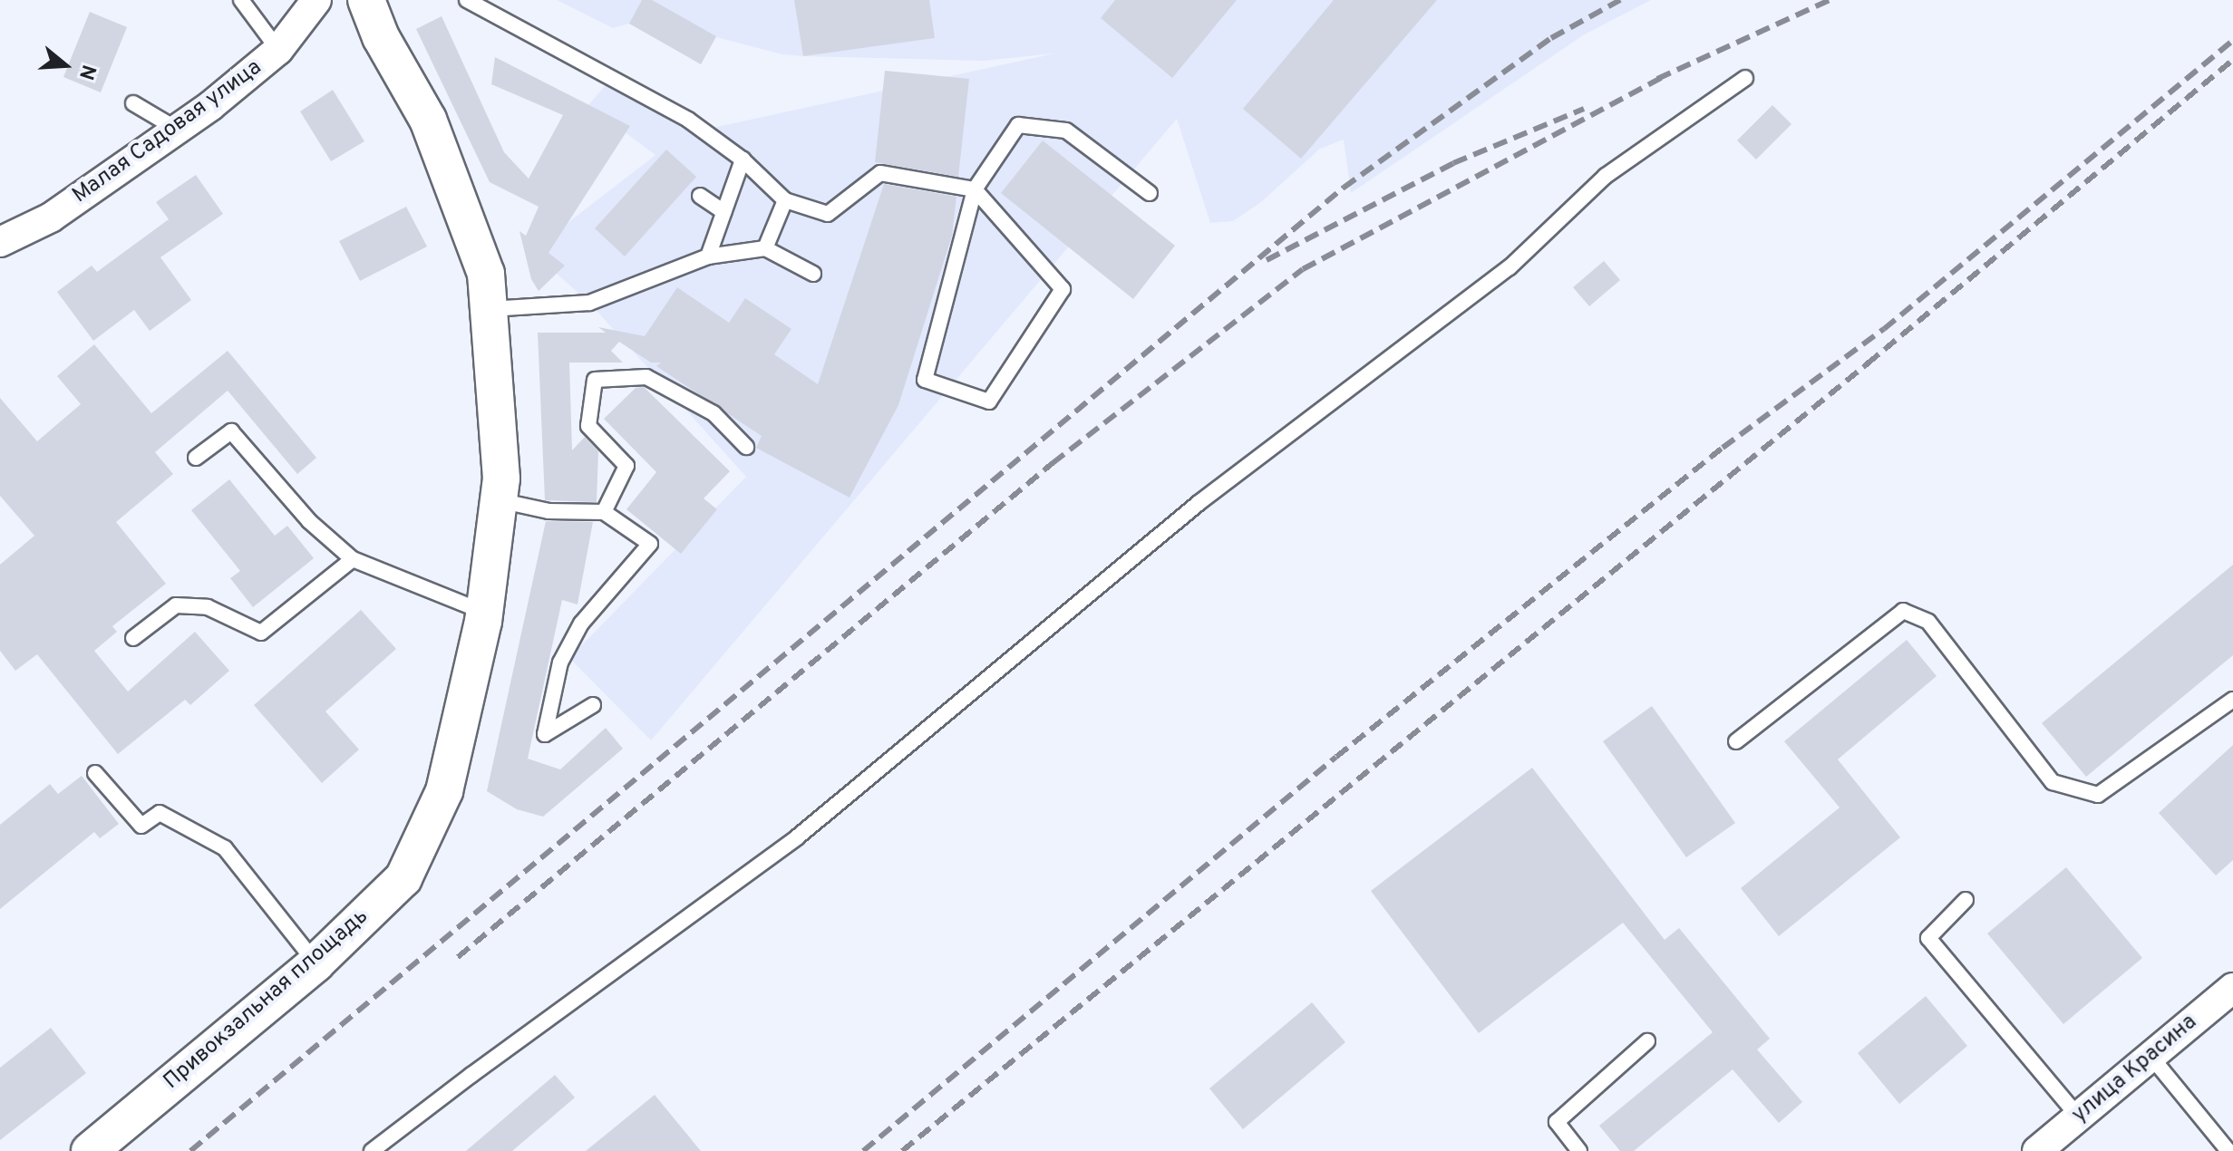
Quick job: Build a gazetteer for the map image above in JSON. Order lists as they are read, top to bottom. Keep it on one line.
{"streets":{"street":["Малая Садовая улица","Привокзальная площадь","улица Красина"]},"north":"right"}
